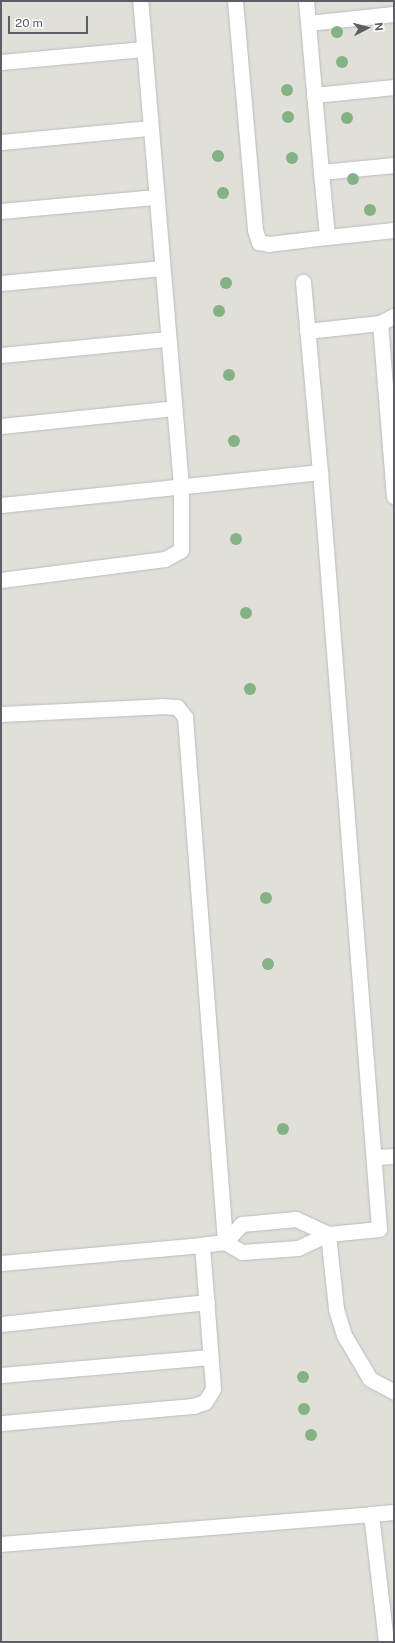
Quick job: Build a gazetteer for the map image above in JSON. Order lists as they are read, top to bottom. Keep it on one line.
{"scale_bar":"20 m","north":"right"}
